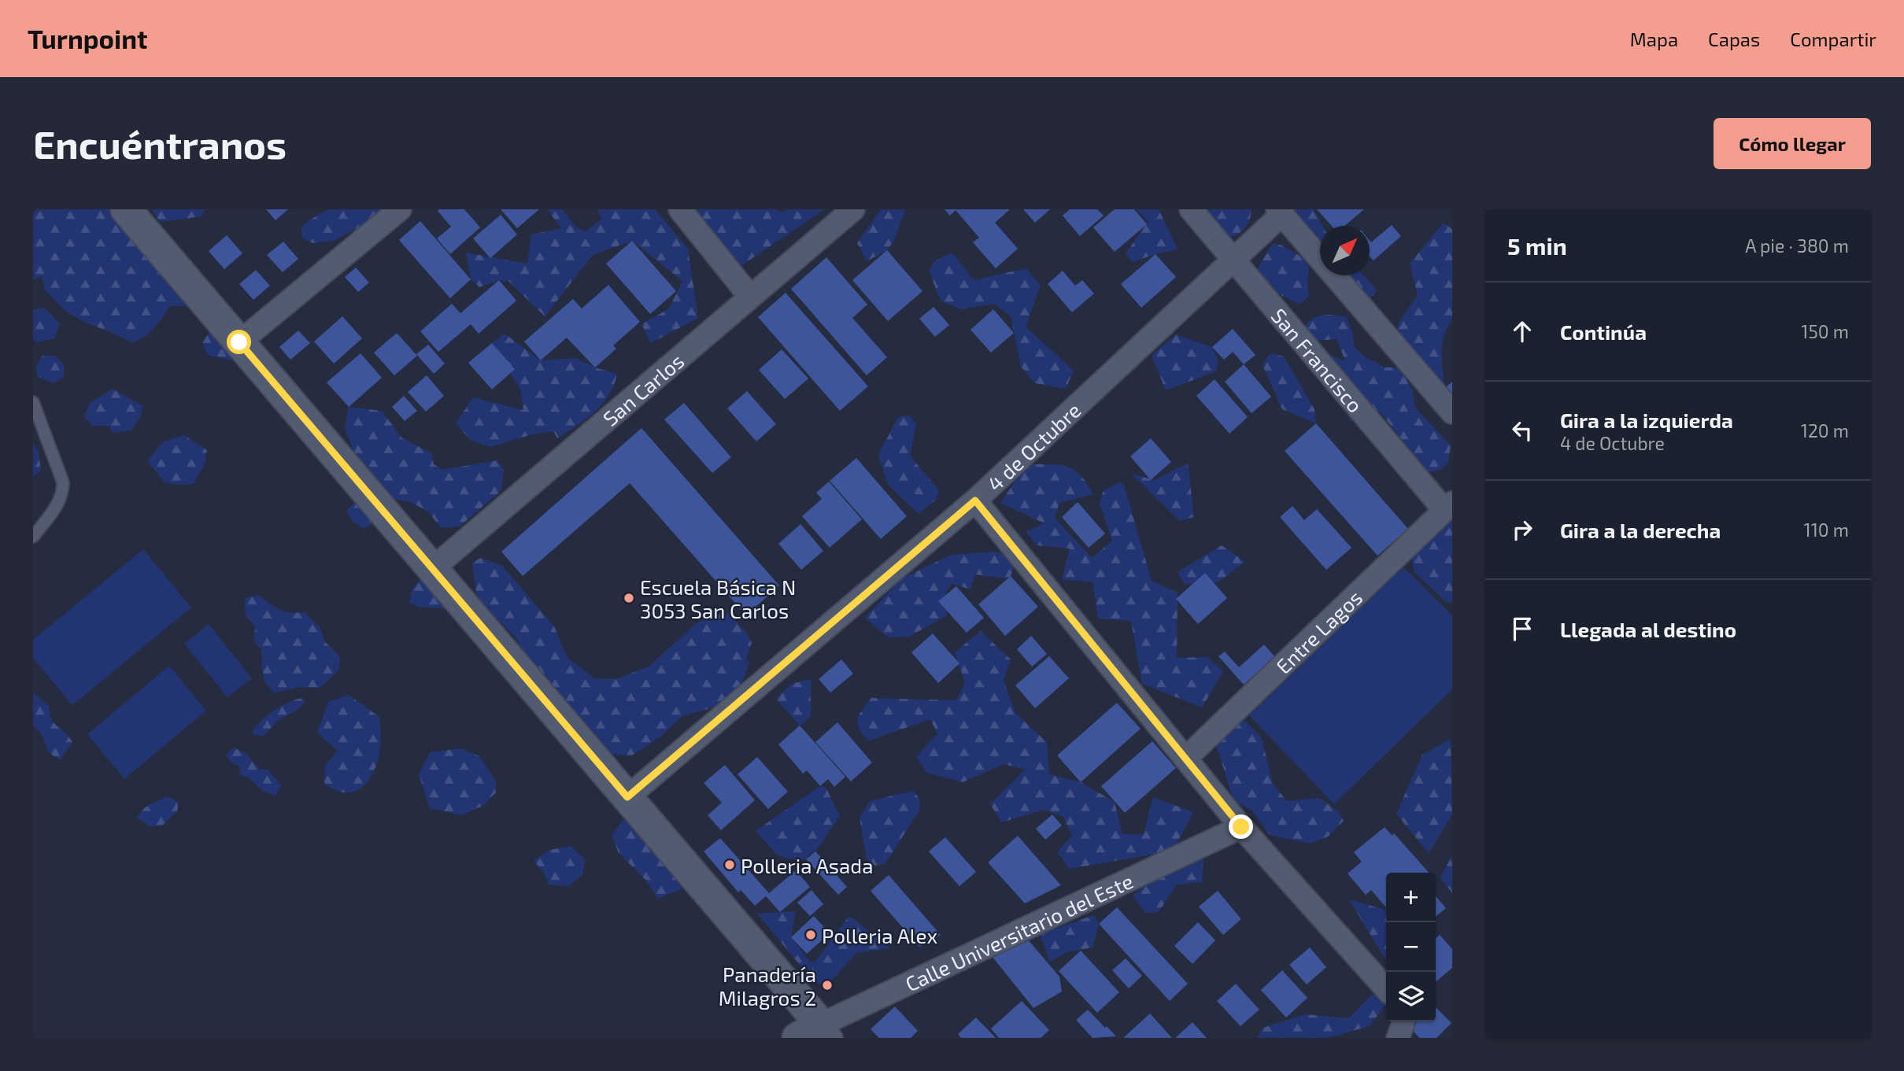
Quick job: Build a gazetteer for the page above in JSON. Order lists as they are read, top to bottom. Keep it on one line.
{"streets":{"street":["San Francisco","San Carlos","4 de Octubre","Entre Lagos","Calle Universitario del Este"]},"crossings":[["San Francisco","4 de Octubre"],["San Francisco","Entre Lagos"]],"places":["Escuela Básica N 3053 San Carlos","Polleria Asada","Polleria Alex","Panadería Milagros 2"],"north":"top right","page":{"header":"Turnpoint","nav":["Mapa","Capas","Compartir"],"buttons":"Cómo llegar","title":"Encuéntranos","heading":["5 min","A pie · 380 m"],"list":[["Continúa","150 m"],["Gira a la izquierda","4 de Octubre","120 m"],["Gira a la derecha","110 m"],"Llegada al destino"],"map_buttons":["+","−"]}}
